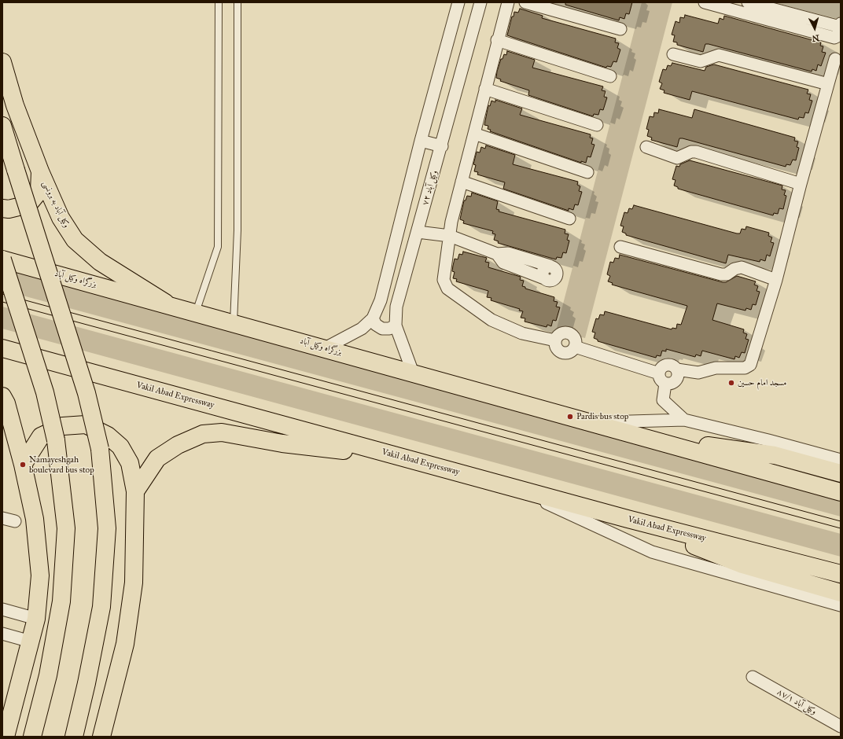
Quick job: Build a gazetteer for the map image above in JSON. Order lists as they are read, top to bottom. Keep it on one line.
{"streets":{"main road":["وکیل آباد به برونسی","بزرگراه وکیل آباد","Vakil Abad Expressway"],"street":["۷۲ وکیل آباد","وکیل آباد ۸۷/۱"]},"crossings":[["۷۲ وکیل آباد","بزرگراه وکیل آباد"],["وکیل آباد به برونسی","بزرگراه وکیل آباد"]],"places":["مسجد امام حسین","Pardis bus stop","Namayeshgah boulevard bus stop"],"north":"bottom"}
